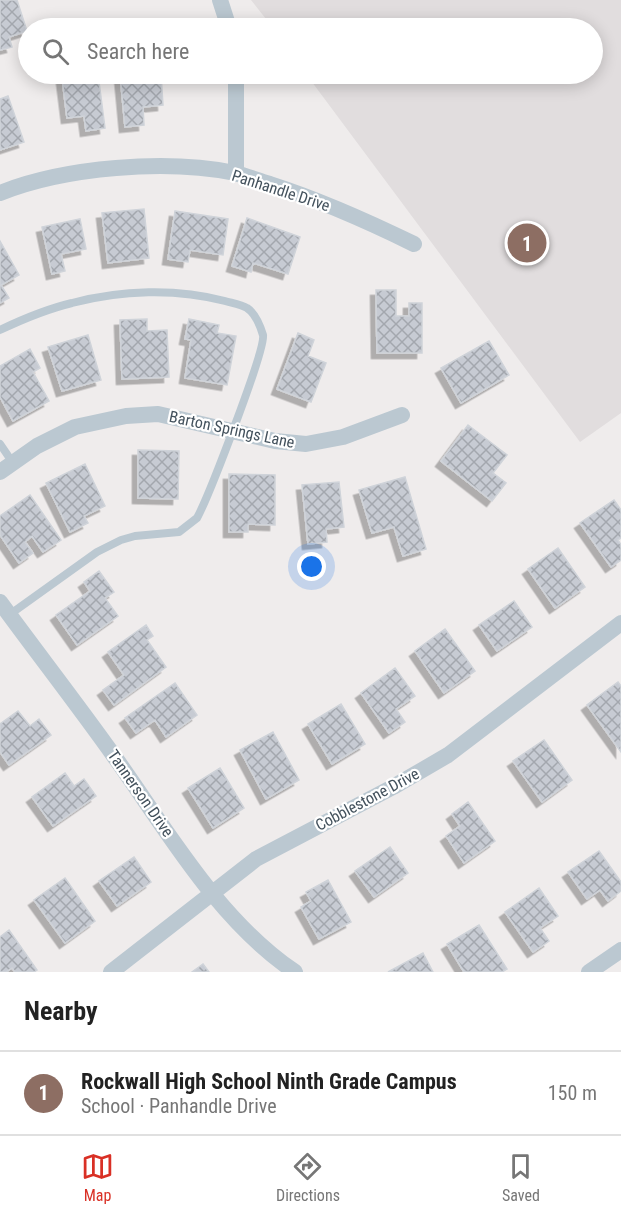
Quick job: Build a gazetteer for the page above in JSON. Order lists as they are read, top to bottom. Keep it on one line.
{"streets":{"street":["Panhandle Drive","Barton Springs Lane","Tannerson Drive","Cobblestone Drive"]},"crossings":[["Tannerson Drive","Cobblestone Drive"]],"page":{"search":"Search here","pins":"1","heading":"Nearby","list":[{"mark":"1","name":"Rockwall High School Ninth Grade Campus","note":"School · Panhandle Drive","value":"150 m"}],"nav":["Map","Directions","Saved"]}}
